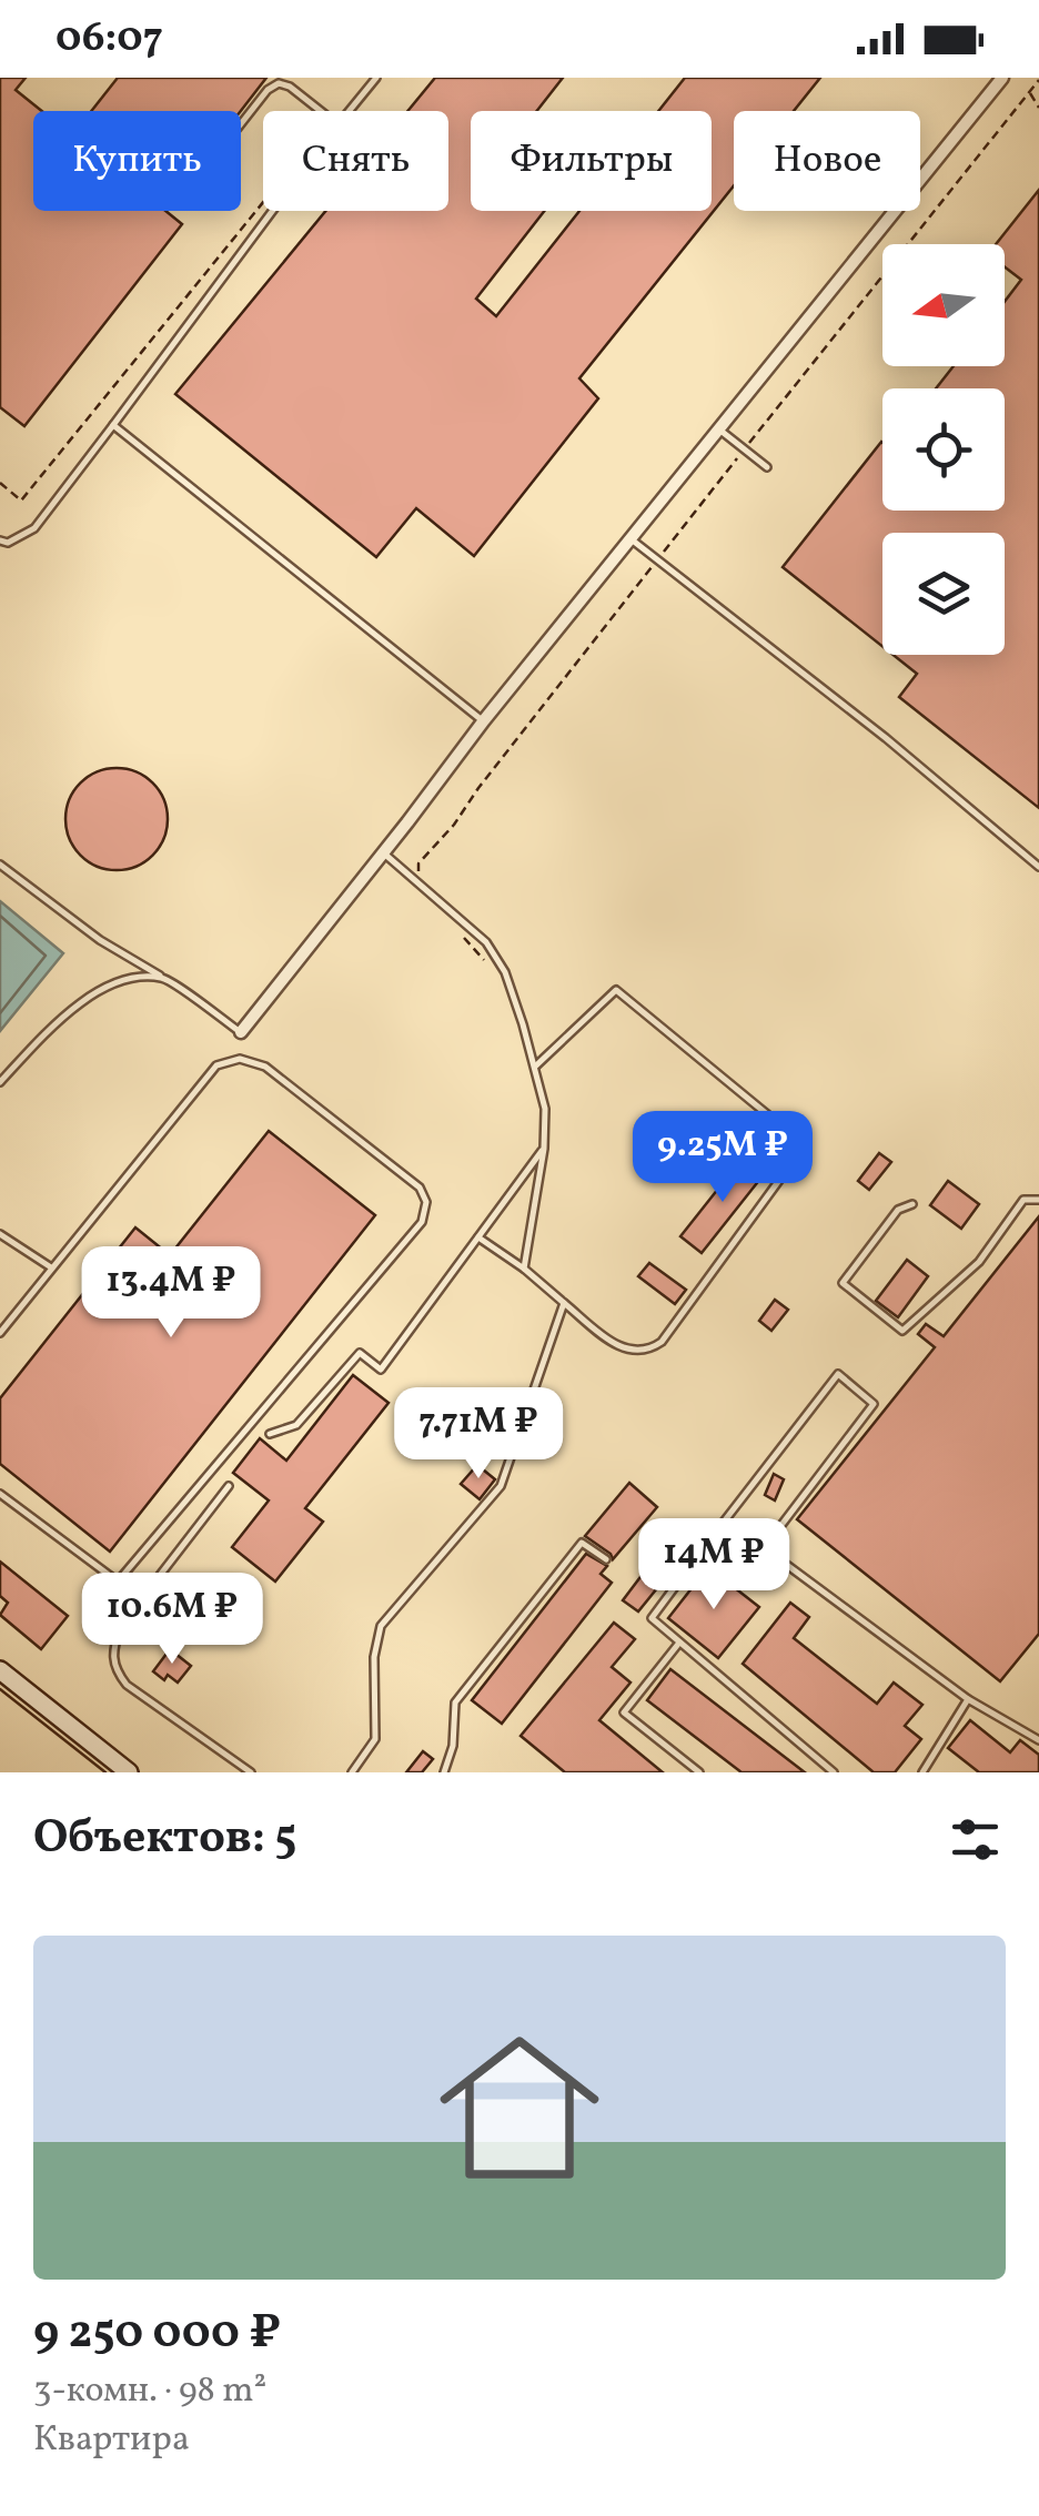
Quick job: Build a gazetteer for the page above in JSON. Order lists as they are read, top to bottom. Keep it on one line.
{"north":"left","page":{"status":"06:07","chip":["Купить","Снять","Фильтры","Новое"],"price":["9.25M ₽","13.4M ₽","7.71M ₽","14M ₽","10.6M ₽"],"heading":"Объектов: 5","list":[{"name":"9 250 000 ₽","note":"3-комн. · 98 m² · Квартира"}]}}
